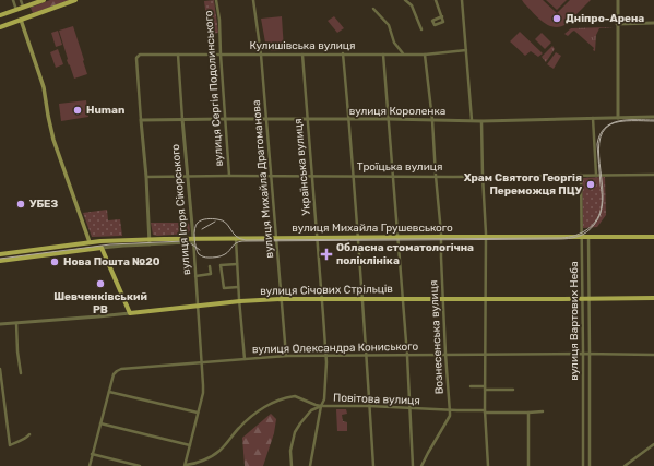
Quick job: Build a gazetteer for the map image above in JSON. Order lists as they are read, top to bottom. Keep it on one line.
{"streets":{"main road":["вулиця Михайла Грушевського","вулиця Січових Стрільців"],"street":["Кулишівська вулиця","вулиця Сергія Подолинського","вулиця Короленка","Українська вулиця","Троїцька вулиця","вулиця Михайла Драгоманова","вулиця Ігоря Сікорського","вулиця Вартових Неба","Вознесенська вулиця","вулиця Олександра Кониського","Повітова вулиця"]},"crossings":[["Кулишівська вулиця","вулиця Сергія Подолинського"],["Кулишівська вулиця","вулиця Короленка"],["Кулишівська вулиця","Українська вулиця"],["Кулишівська вулиця","вулиця Михайла Драгоманова"],["Кулишівська вулиця","вулиця Ігоря Сікорського"],["Кулишівська вулиця","Вознесенська вулиця"],["вулиця Сергія Подолинського","вулиця Короленка"],["вулиця Сергія Подолинського","Троїцька вулиця"],["вулиця Короленка","Українська вулиця"],["вулиця Короленка","вулиця Михайла Драгоманова"],["вулиця Короленка","вулиця Ігоря Сікорського"],["вулиця Короленка","Вознесенська вулиця"],["Українська вулиця","Троїцька вулиця"],["Українська вулиця","вулиця Михайла Грушевського"],["Українська вулиця","вулиця Січових Стрільців"],["Українська вулиця","вулиця Олександра Кониського"],["Українська вулиця","Повітова вулиця"],["Троїцька вулиця","вулиця Михайла Драгоманова"],["Троїцька вулиця","вулиця Ігоря Сікорського"],["Троїцька вулиця","вулиця Вартових Неба"],["Троїцька вулиця","Вознесенська вулиця"],["вулиця Михайла Драгоманова","вулиця Михайла Грушевського"],["вулиця Михайла Драгоманова","вулиця Січових Стрільців"],["вулиця Михайла Драгоманова","вулиця Олександра Кониського"],["вулиця Ігоря Сікорського","вулиця Михайла Грушевського"],["вулиця Ігоря Сікорського","вулиця Січових Стрільців"],["вулиця Ігоря Сікорського","вулиця Олександра Кониського"],["вулиця Ігоря Сікорського","Повітова вулиця"],["вулиця Михайла Грушевського","вулиця Вартових Неба"],["вулиця Михайла Грушевського","Вознесенська вулиця"],["вулиця Січових Стрільців","вулиця Вартових Неба"],["вулиця Січових Стрільців","Вознесенська вулиця"],["вулиця Вартових Неба","вулиця Олександра Кониського"],["Вознесенська вулиця","вулиця Олександра Кониського"],["Вознесенська вулиця","Повітова вулиця"]],"places":{"other":["Дніпро-Арена","Human","Храм Святого Георгія Переможця ПЦУ","УБЕЗ","Нова Пошта №20","Шевченківський РВ"],"health":["Обласна стоматологічна поліклініка"]}}
